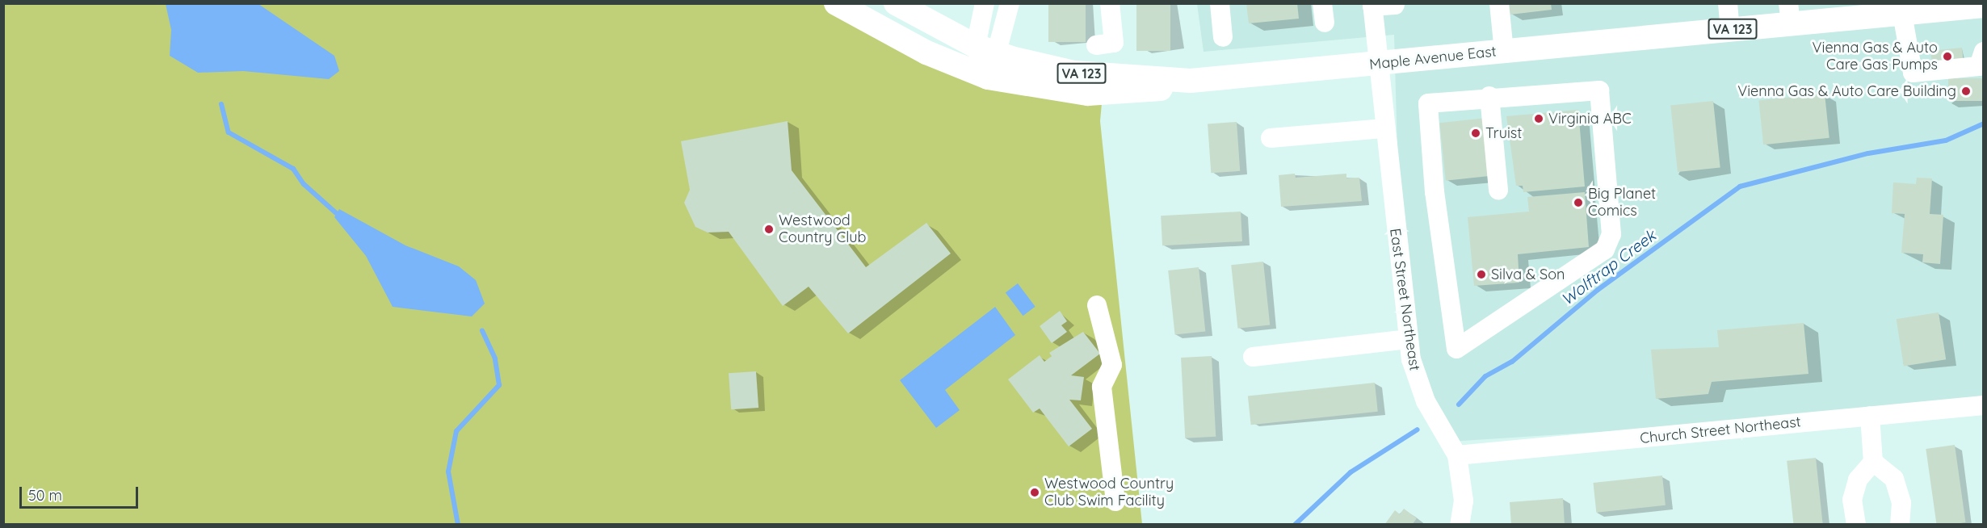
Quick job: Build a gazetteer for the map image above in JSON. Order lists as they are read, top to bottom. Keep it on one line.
{"streets":{"main road":["VA 123","Maple Avenue East"],"street":["East Street Northeast","Church Street Northeast"]},"crossings":[["VA 123","Maple Avenue East"],["Maple Avenue East","East Street Northeast"],["East Street Northeast","Church Street Northeast"]],"water":["Wolftrap Creek"],"places":["Vienna Gas & Auto Care Gas Pumps","Vienna Gas & Auto Care Building","Virginia ABC","Truist","Big Planet Comics","Westwood Country Club","Silva & Son","Westwood Country Club Swim Facility"],"scale_bar":"50 m"}
